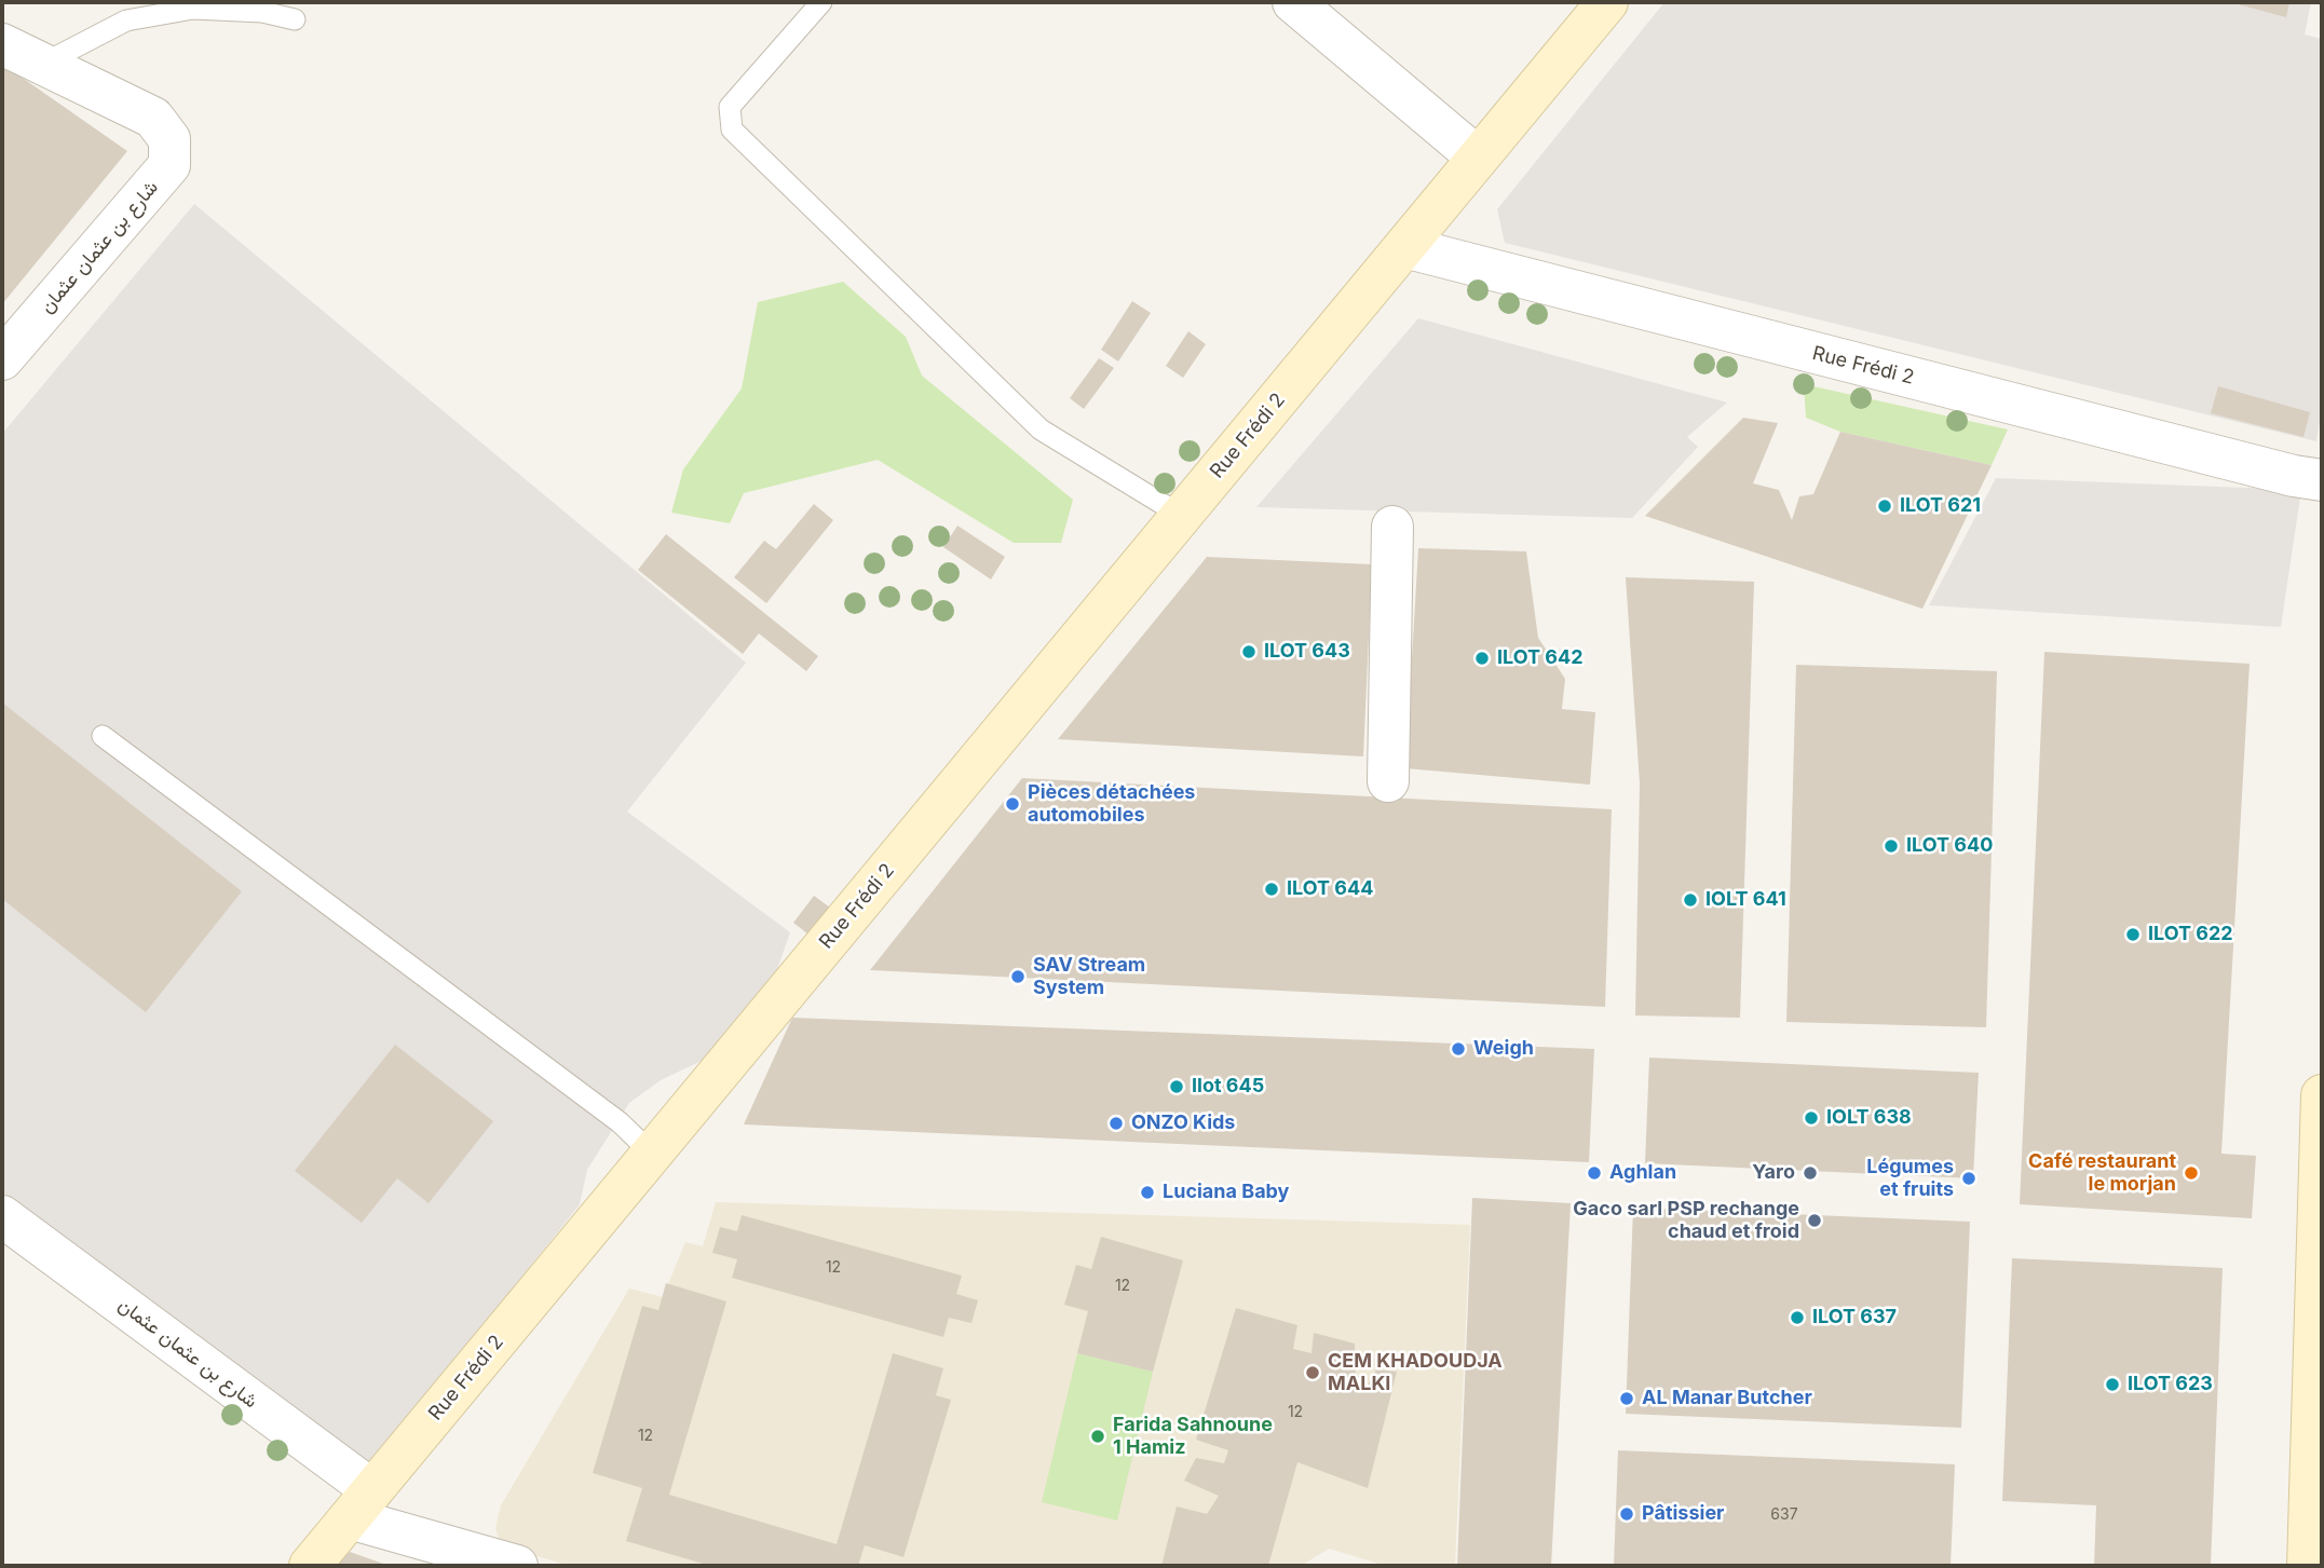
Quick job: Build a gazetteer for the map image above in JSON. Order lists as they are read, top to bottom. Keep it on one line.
{"streets":{"street":["شارع بن عثمان عثمان","Rue Frédi 2"]},"crossings":[["شارع بن عثمان عثمان","Rue Frédi 2"]],"places":["ILOT 621","ILOT 643","ILOT 642","Pièces détachées automobiles","ILOT 640","ILOT 644","IOLT 641","ILOT 622","SAV Stream System","Weigh","Ilot 645","IOLT 638","ONZO Kids","Aghlan","Yaro","Café restaurant le morjan","Légumes et fruits","Luciana Baby","Gaco sarl PSP rechange chaud et froid","ILOT 637","CEM KHADOUDJA MALKI","ILOT 623","AL Manar Butcher","Farida Sahnoune 1 Hamiz","Pâtissier"],"house_numbers":["12","12","12","12","637"]}
